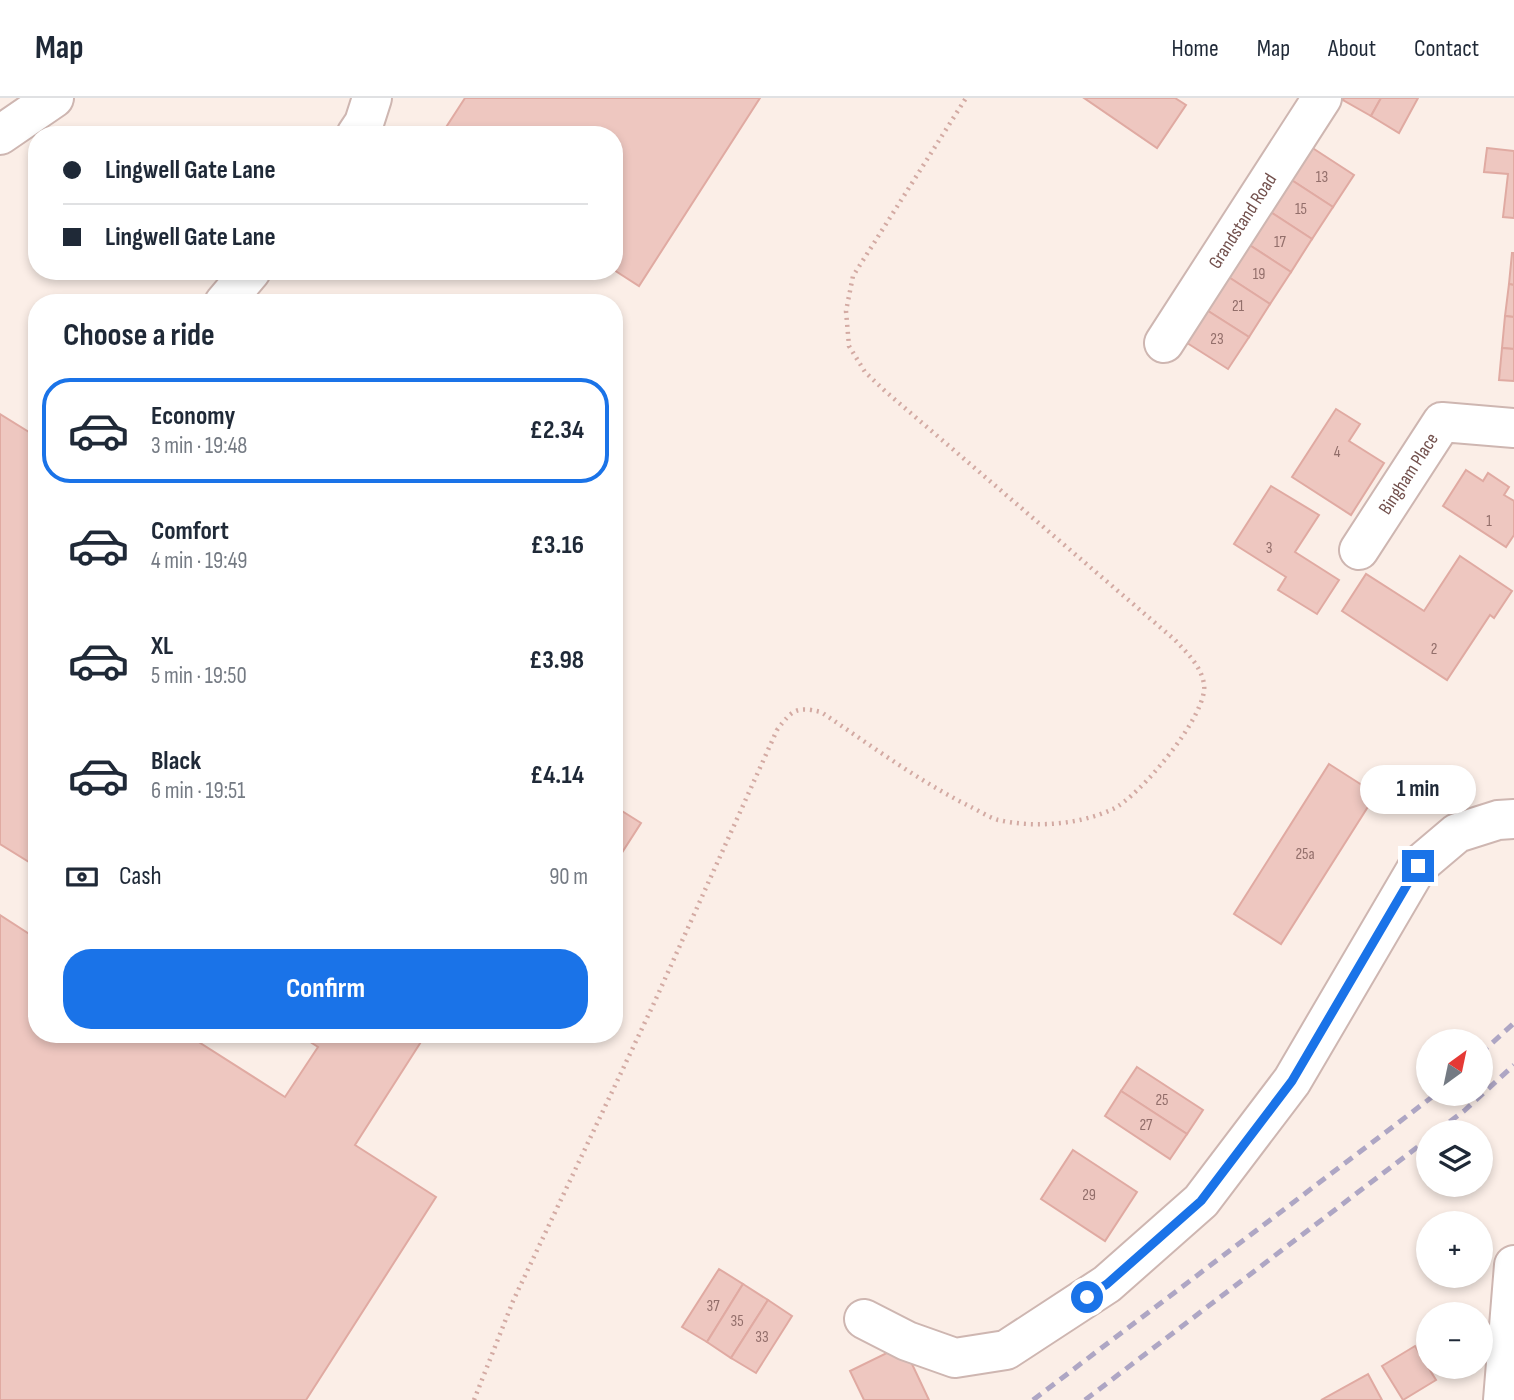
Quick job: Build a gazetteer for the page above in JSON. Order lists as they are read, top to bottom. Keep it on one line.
{"streets":{"street":["Grandstand Road","Bingham Place"]},"house_numbers":["13","15","17","19","21","23","4","1","3","2","25a","25","27","29","37","35","33"],"north":"top right","page":{"header":"Map","nav":["Home","Map","About","Contact"],"banner":["Lingwell Gate Lane","Lingwell Gate Lane"],"heading":"Choose a ride","list":[{"name":"Economy","note":"3 min · 19:48","value":"£2.34"},{"name":"Comfort","note":"4 min · 19:49","value":"£3.16"},{"name":"XL","note":"5 min · 19:50","value":"£3.98"},{"name":"Black","note":"6 min · 19:51","value":"£4.14"}],"bubble":"1 min","pay":["Cash","90 m"],"buttons":"Confirm","map_buttons":["+","−"]}}
